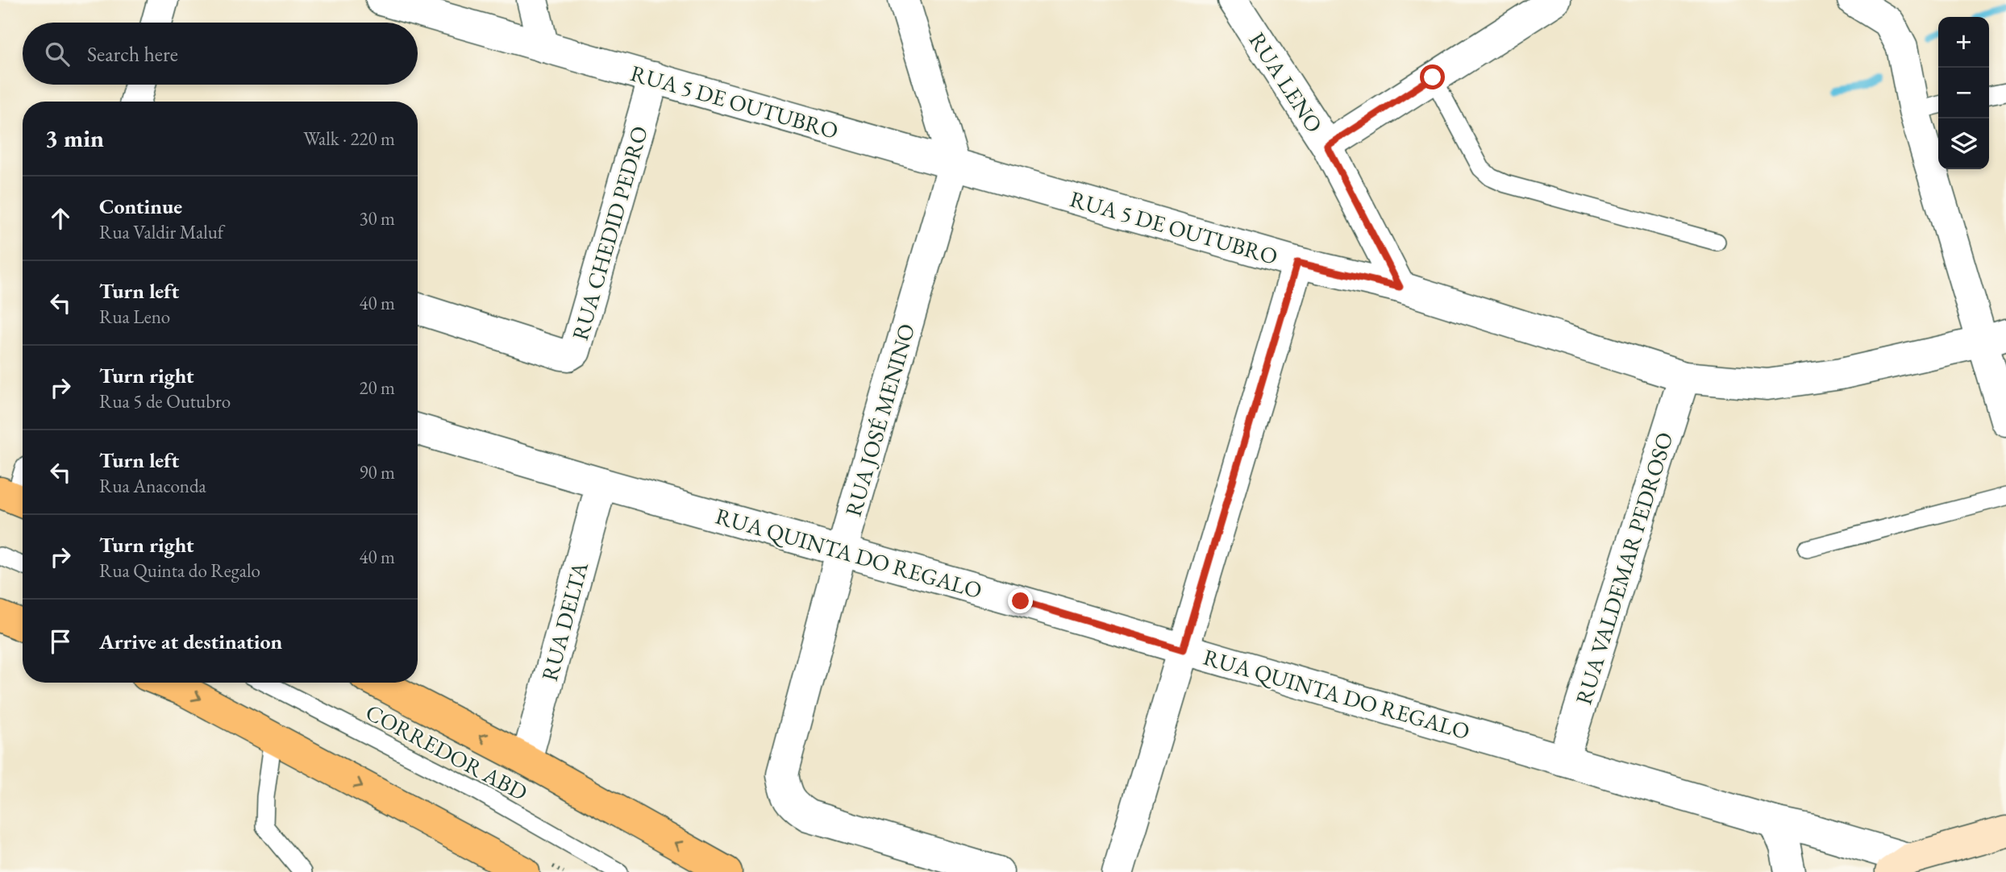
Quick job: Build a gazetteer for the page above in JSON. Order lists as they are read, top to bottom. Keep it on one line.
{"streets":{"street":["RUA LENO","RUA 5 DE OUTUBRO","RUA CHEDID PEDRO","RUA JOSÉ MENINO","RUA QUINTA DO REGALO","RUA VALDEMAR PEDROSO","RUA DELTA"],"lane":["CORREDOR ABD"]},"crossings":[["RUA LENO","RUA 5 DE OUTUBRO"],["RUA 5 DE OUTUBRO","RUA CHEDID PEDRO"],["RUA 5 DE OUTUBRO","RUA JOSÉ MENINO"],["RUA 5 DE OUTUBRO","RUA VALDEMAR PEDROSO"],["RUA JOSÉ MENINO","RUA QUINTA DO REGALO"],["RUA QUINTA DO REGALO","RUA VALDEMAR PEDROSO"],["RUA QUINTA DO REGALO","RUA DELTA"]],"page":{"map_buttons":["+","−"],"search":"Search here","heading":["3 min","Walk · 220 m"],"list":[["Continue","Rua Valdir Maluf","30 m"],["Turn left","Rua Leno","40 m"],["Turn right","Rua 5 de Outubro","20 m"],["Turn left","Rua Anaconda","90 m"],["Turn right","Rua Quinta do Regalo","40 m"],"Arrive at destination"]}}
